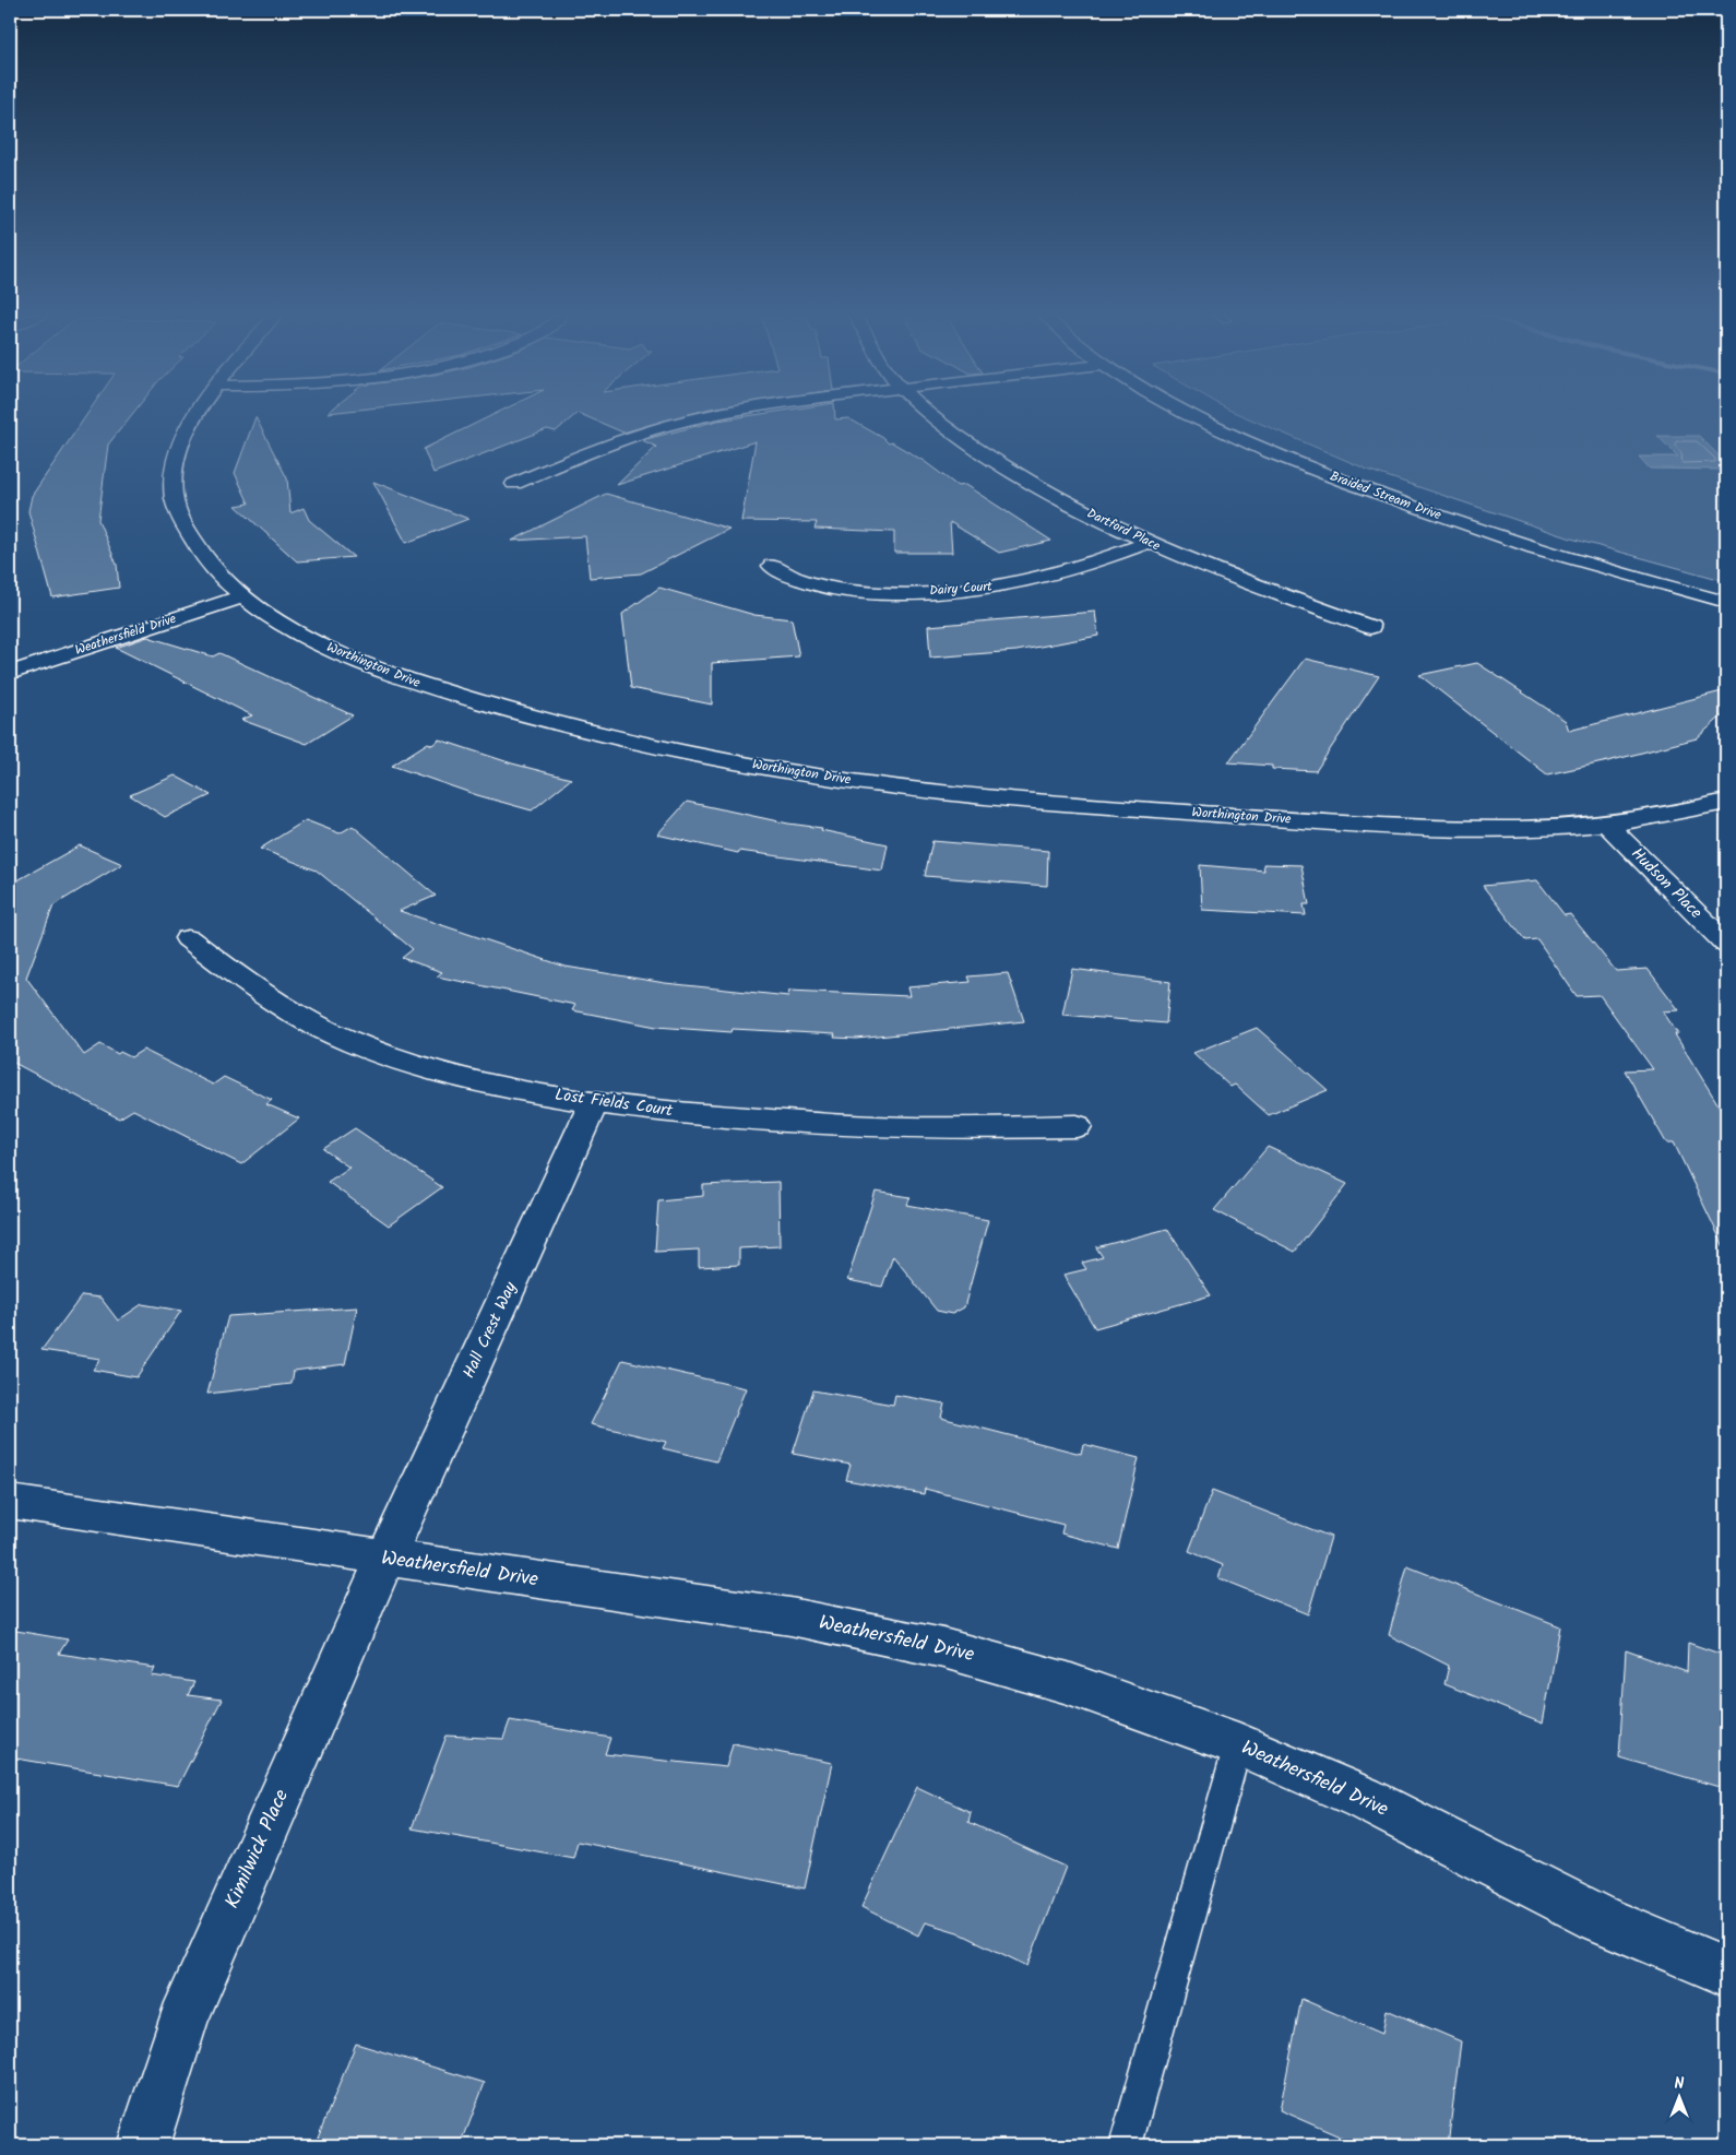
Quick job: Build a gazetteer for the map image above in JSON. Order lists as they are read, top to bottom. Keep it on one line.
{"streets":{"street":["Braided Stream Drive","Dartford Place","Dairy Court","Weathersfield Drive","Worthington Drive","Hudson Place","Lost Fields Court","Hall Crest Way","Kimilwick Place"]},"crossings":[["Dartford Place","Dairy Court"],["Weathersfield Drive","Worthington Drive"],["Weathersfield Drive","Hall Crest Way"],["Weathersfield Drive","Kimilwick Place"],["Worthington Drive","Hudson Place"],["Lost Fields Court","Hall Crest Way"],["Hall Crest Way","Kimilwick Place"]],"north":"top"}
